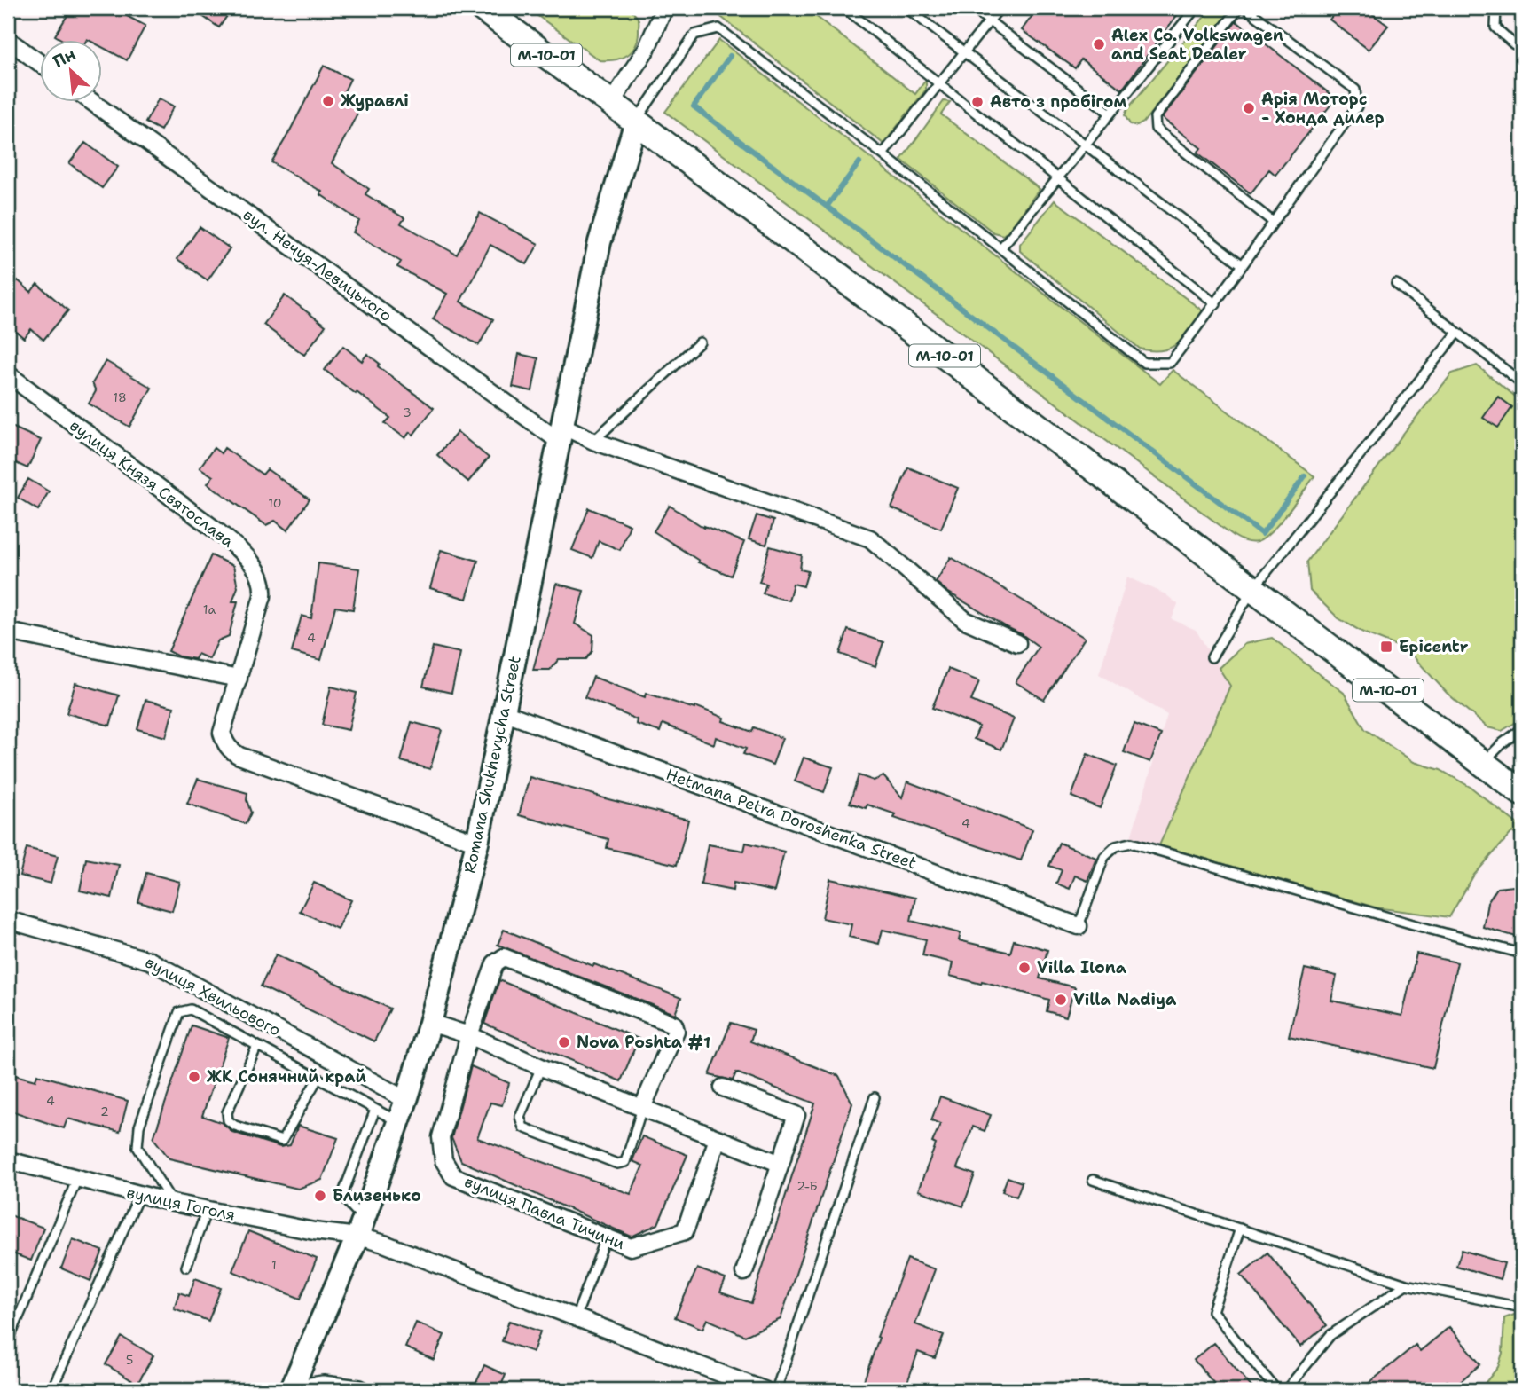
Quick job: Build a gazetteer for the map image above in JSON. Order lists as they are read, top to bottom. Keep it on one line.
{"streets":{"highway":["М-10-01"],"main road":["Romana Shukhevycha Street"],"street":["вул. Нечуя-Левицького","вулиця Князя Святослава","Hetmana Petra Doroshenka Street","вулиця Хвильового","вулиця Гоголя","вулиця Павла Тичини"]},"crossings":[["М-10-01","Romana Shukhevycha Street"],["вул. Нечуя-Левицького","Romana Shukhevycha Street"],["вулиця Князя Святослава","Romana Shukhevycha Street"],["Romana Shukhevycha Street","Hetmana Petra Doroshenka Street"],["Romana Shukhevycha Street","вулиця Хвильового"],["Romana Shukhevycha Street","вулиця Гоголя"]],"places":{"other":["Alex Co. Volkswagen and Seat Dealer","Журавлі","Авто з пробігом","Арія Моторс - Хонда дилер","Villa Ilona","Villa Nadiya","Nova Poshta #1","ЖК Сонячний край","Близенько"],"transit":["Epicentr"]},"house_numbers":["18","3","10","1а","4","4","4","2","2-Б","1","5"],"north":"top left"}
